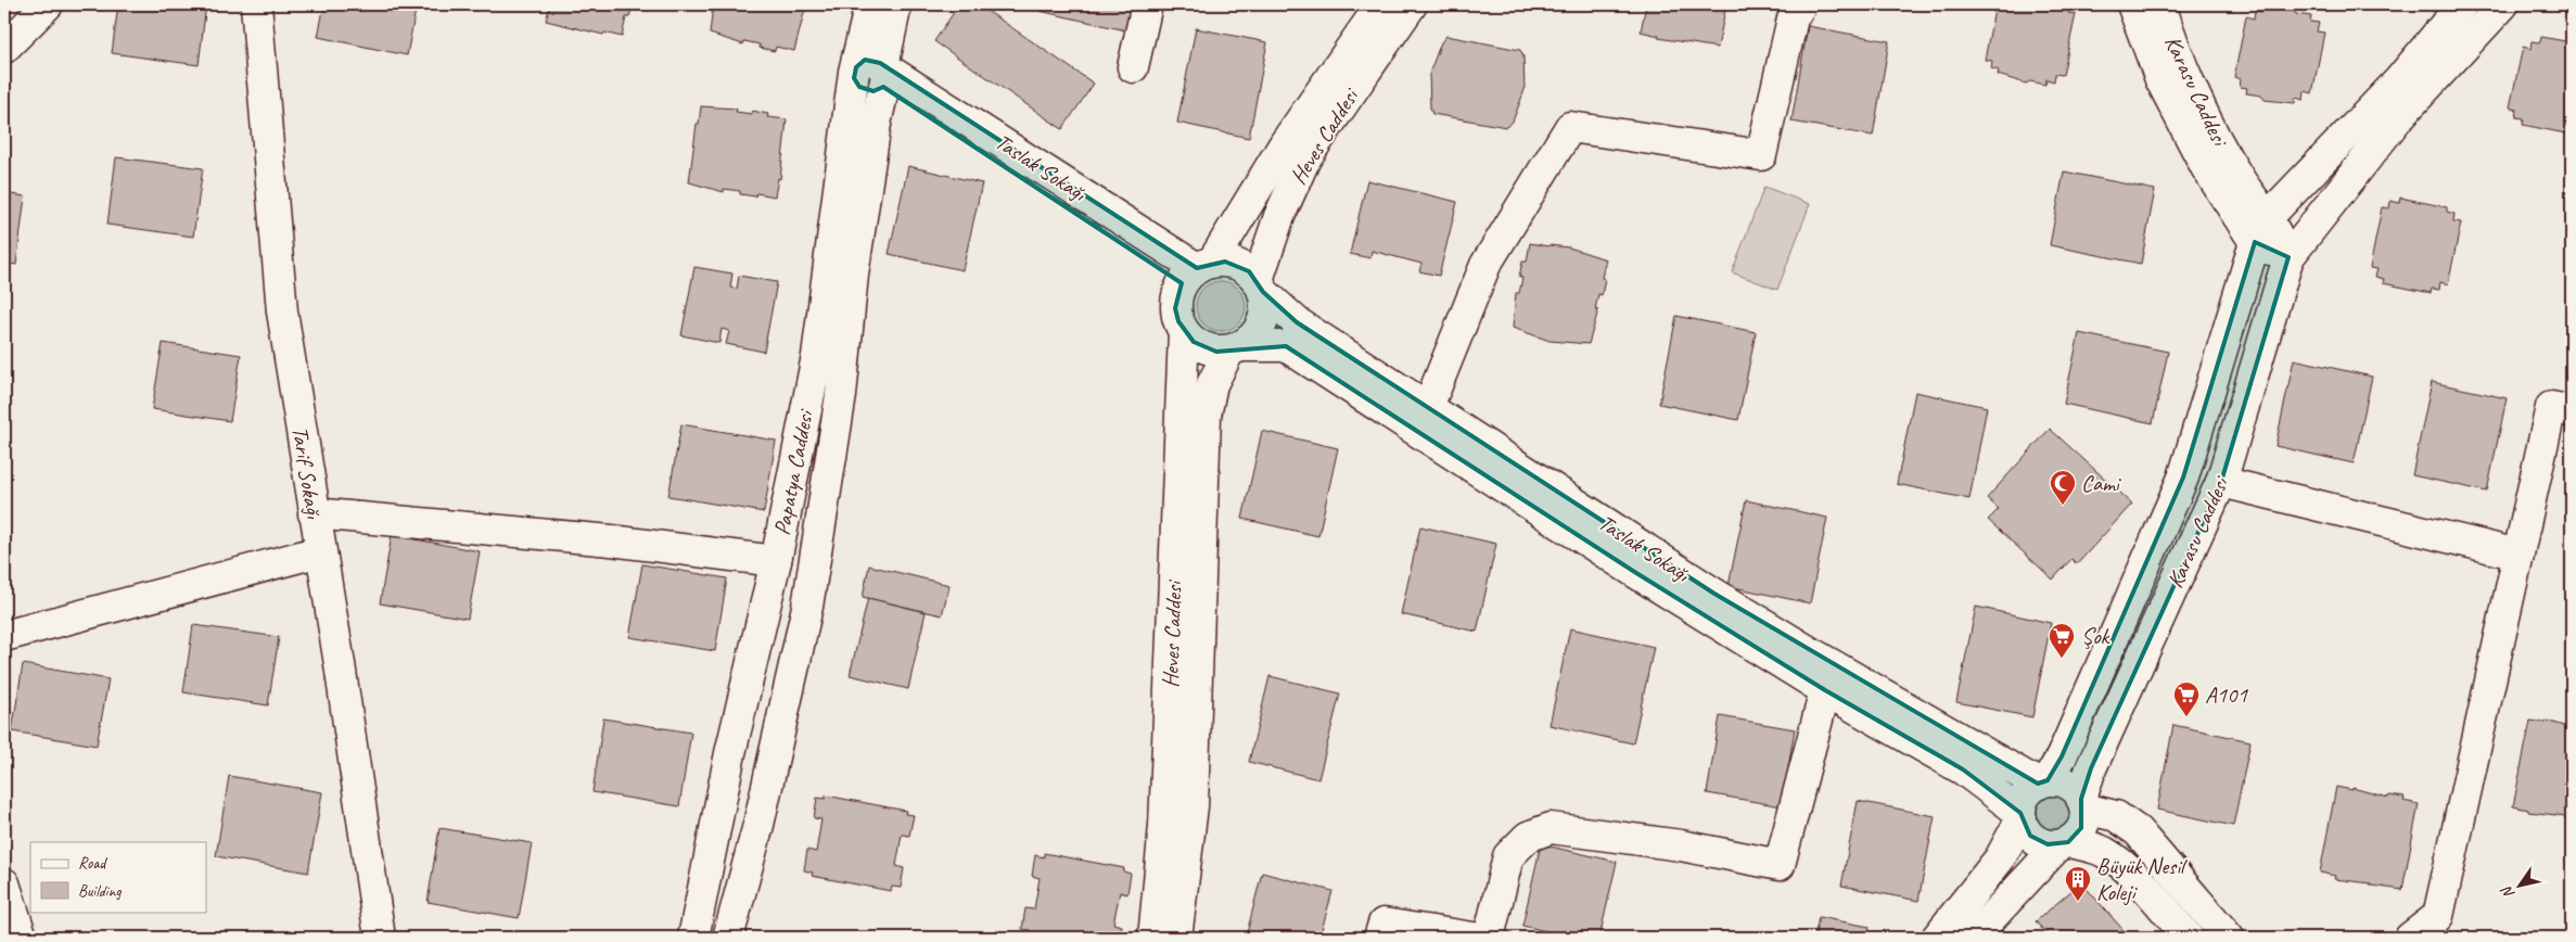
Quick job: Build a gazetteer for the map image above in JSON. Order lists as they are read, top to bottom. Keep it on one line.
{"streets":{"street":["Karasu Caddesi","Heves Caddesi","Taslak Sokağı","Tarif Sokağı","Papatya Caddesi"]},"crossings":[["Karasu Caddesi","Taslak Sokağı"],["Heves Caddesi","Taslak Sokağı"],["Taslak Sokağı","Papatya Caddesi"]],"places":{"mosque":["Cami"],"supermarket":["Şok","A101"],"building":["Büyük Nesil Koleji"]},"legend":["Road","Building"],"north":"bottom left"}
